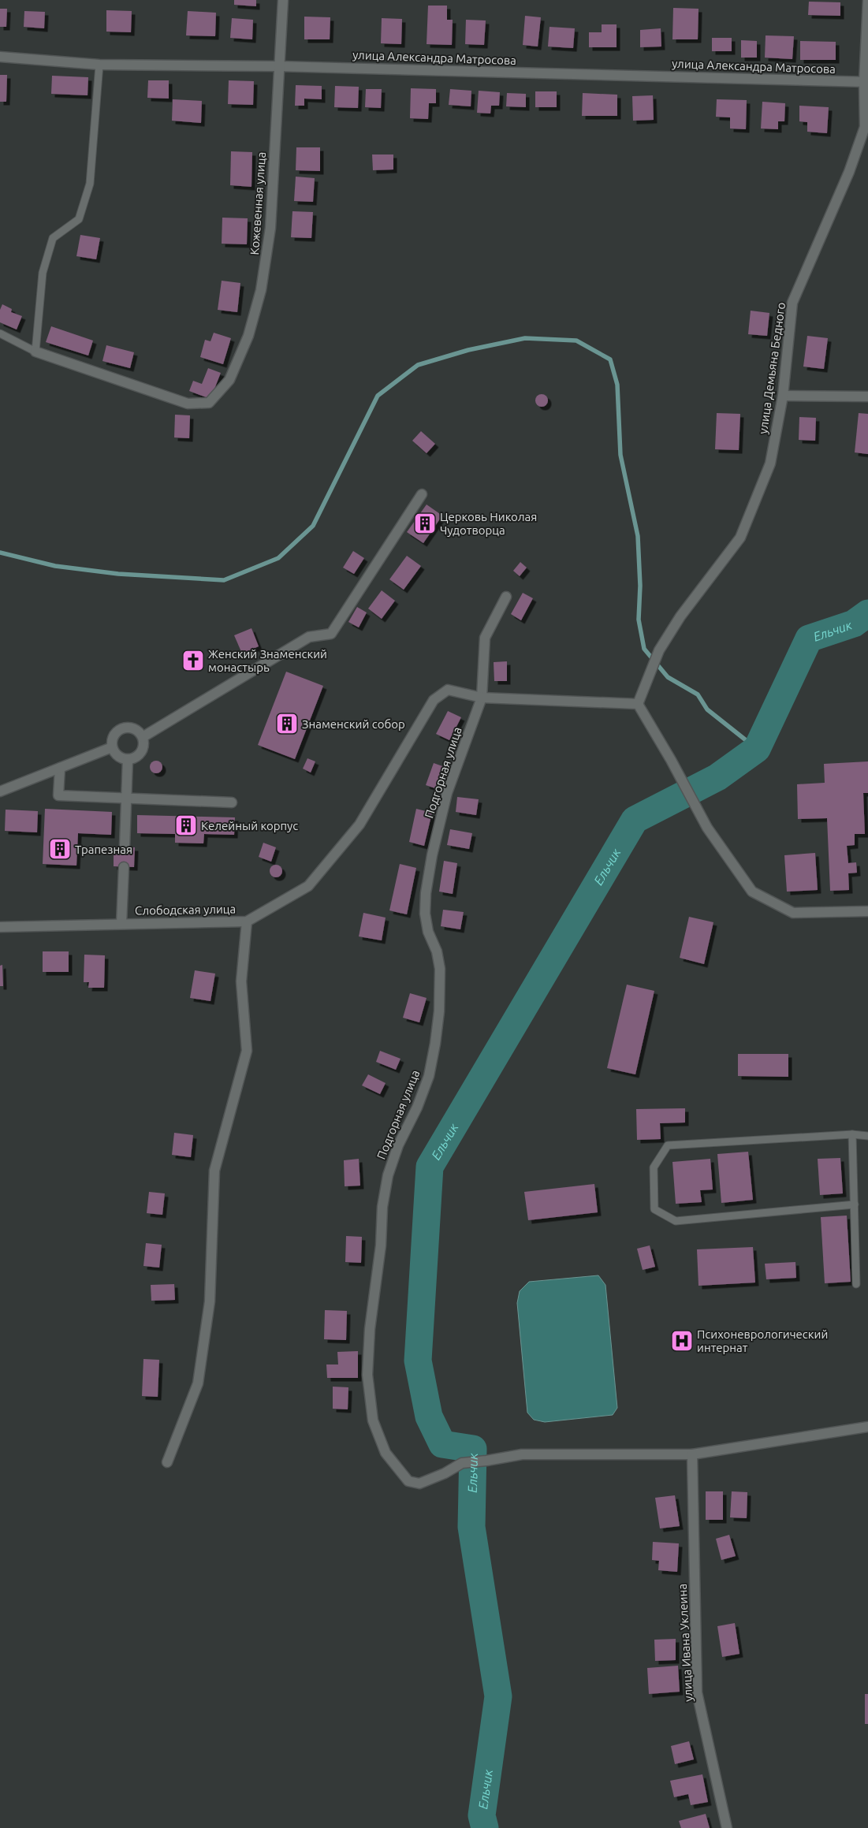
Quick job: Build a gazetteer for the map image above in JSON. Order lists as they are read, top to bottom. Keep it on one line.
{"streets":{"street":["улица Александра Матросова","Кожевенная улица","улица Демьяна Бедного","Подгорная улица","Слободская улица","улица Ивана Уклеина"]},"crossings":[["улица Александра Матросова","Кожевенная улица"],["улица Александра Матросова","улица Демьяна Бедного"],["Подгорная улица","Слободская улица"],["Подгорная улица","улица Ивана Уклеина"]],"water":["Ельчик"],"places":{"building":["Церковь Николая Чудотворца","Знаменский собор","Келейный корпус","Трапезная"],"church":["Женский Знаменский монастырь"],"hospital":["Психоневрологический интернат"]}}
